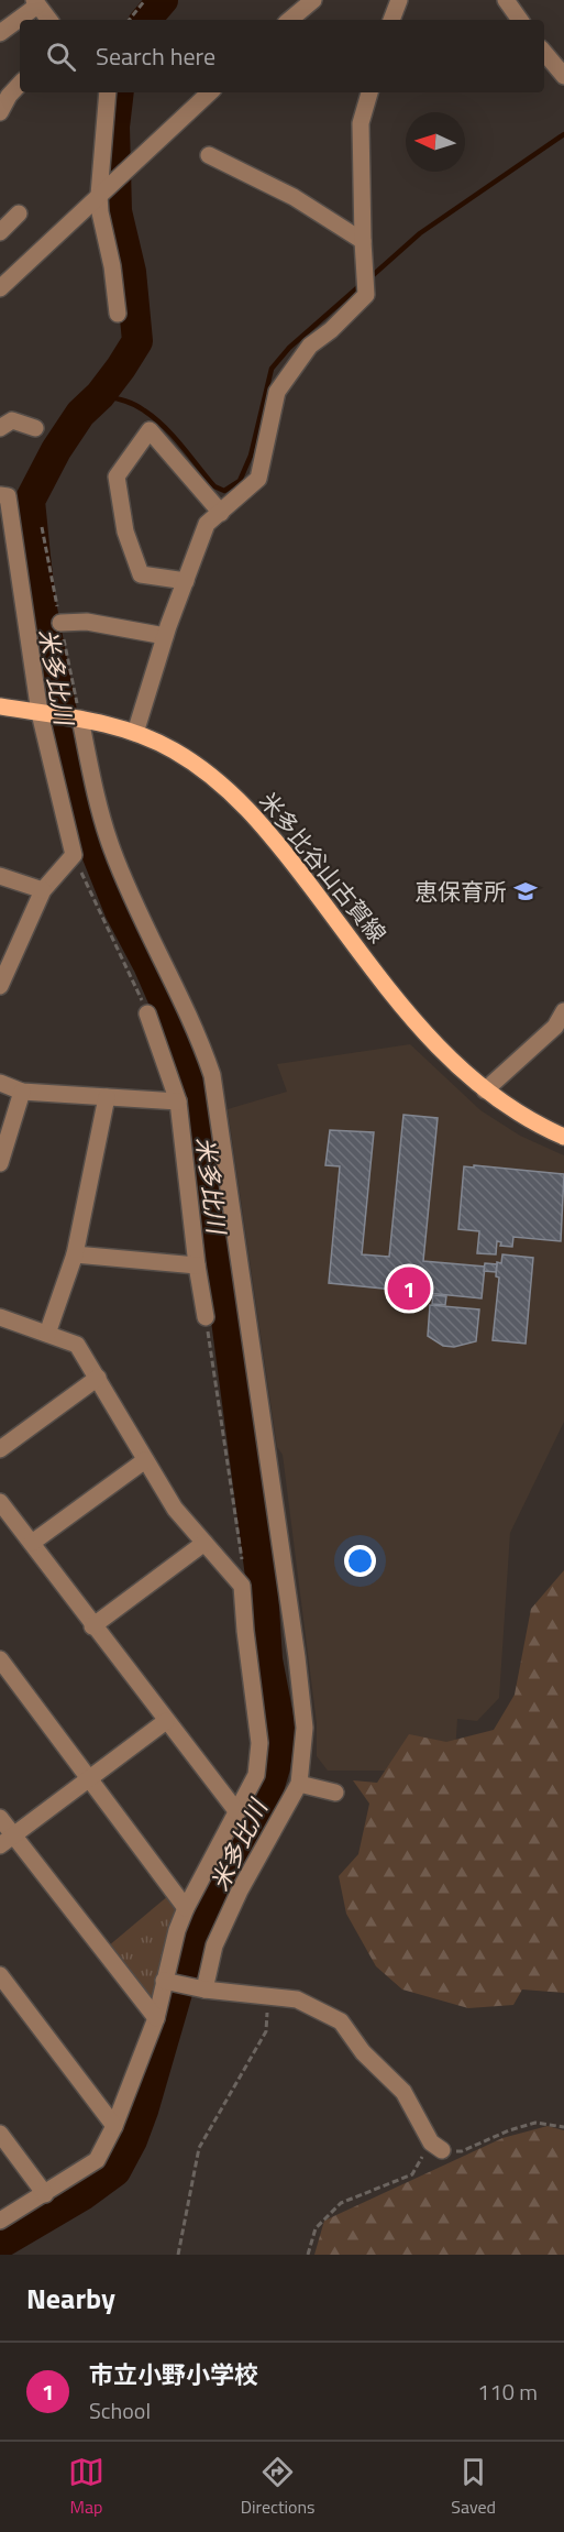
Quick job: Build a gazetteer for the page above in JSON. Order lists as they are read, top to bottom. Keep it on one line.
{"streets":{"main road":["米多比谷山古賀線"]},"water":["米多比川"],"places":{"school or university":["恵保育所"]},"north":"left","page":{"search":"Search here","pins":"1","heading":"Nearby","list":[{"mark":"1","name":"市立小野小学校","note":"School","value":"110 m"}],"nav":["Map","Directions","Saved"]}}
